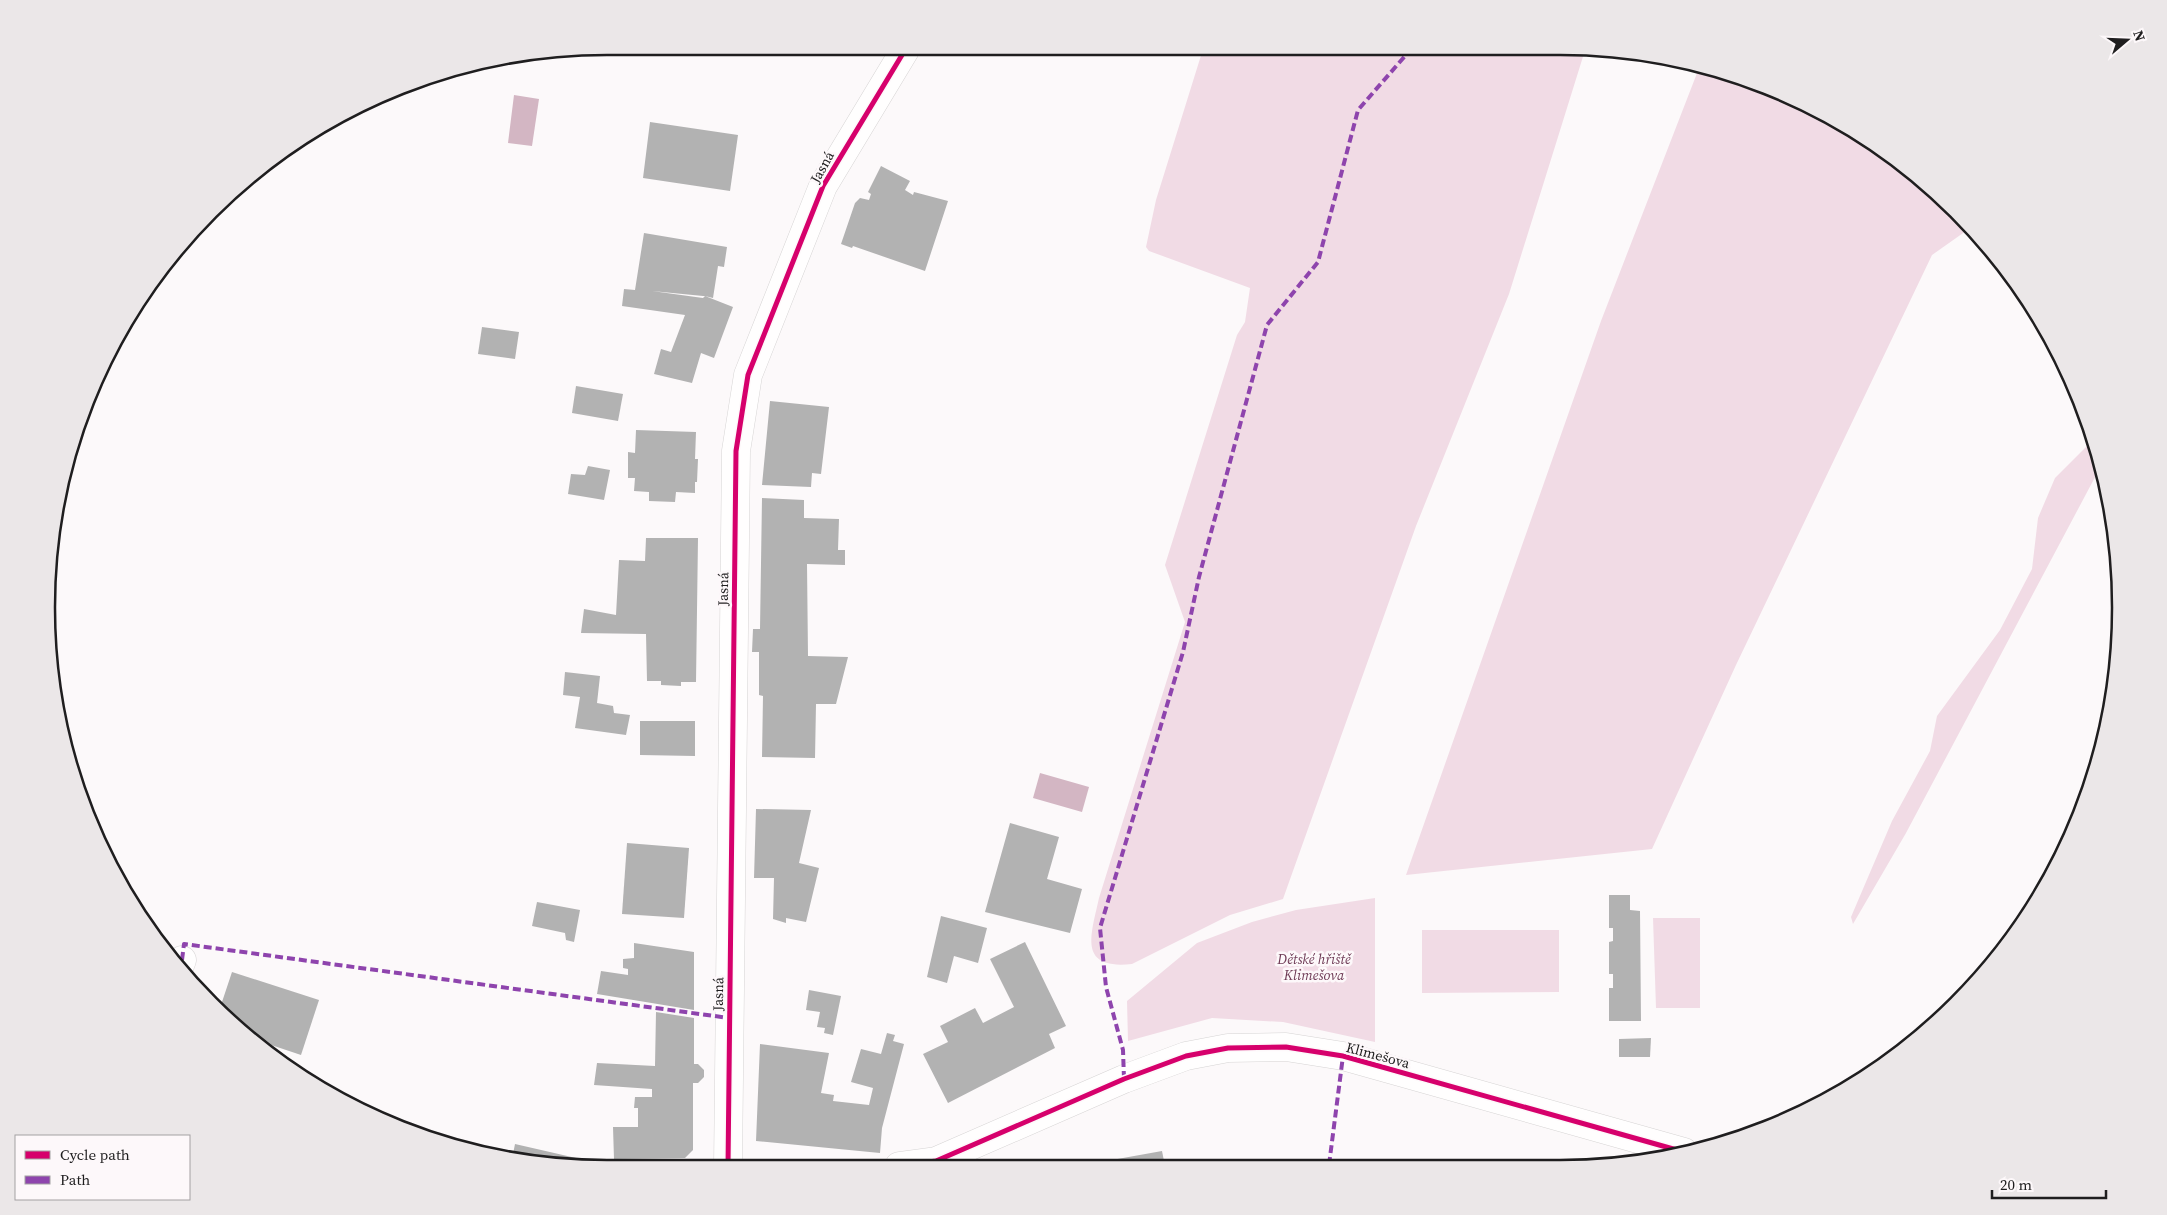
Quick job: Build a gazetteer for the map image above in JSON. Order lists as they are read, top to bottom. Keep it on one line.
{"streets":{"street":["Jasná","Klimešova"]},"parks":["Dětské hřiště Klimešova"],"legend":["Cycle path","Path"],"scale_bar":"20 m","north":"right"}
